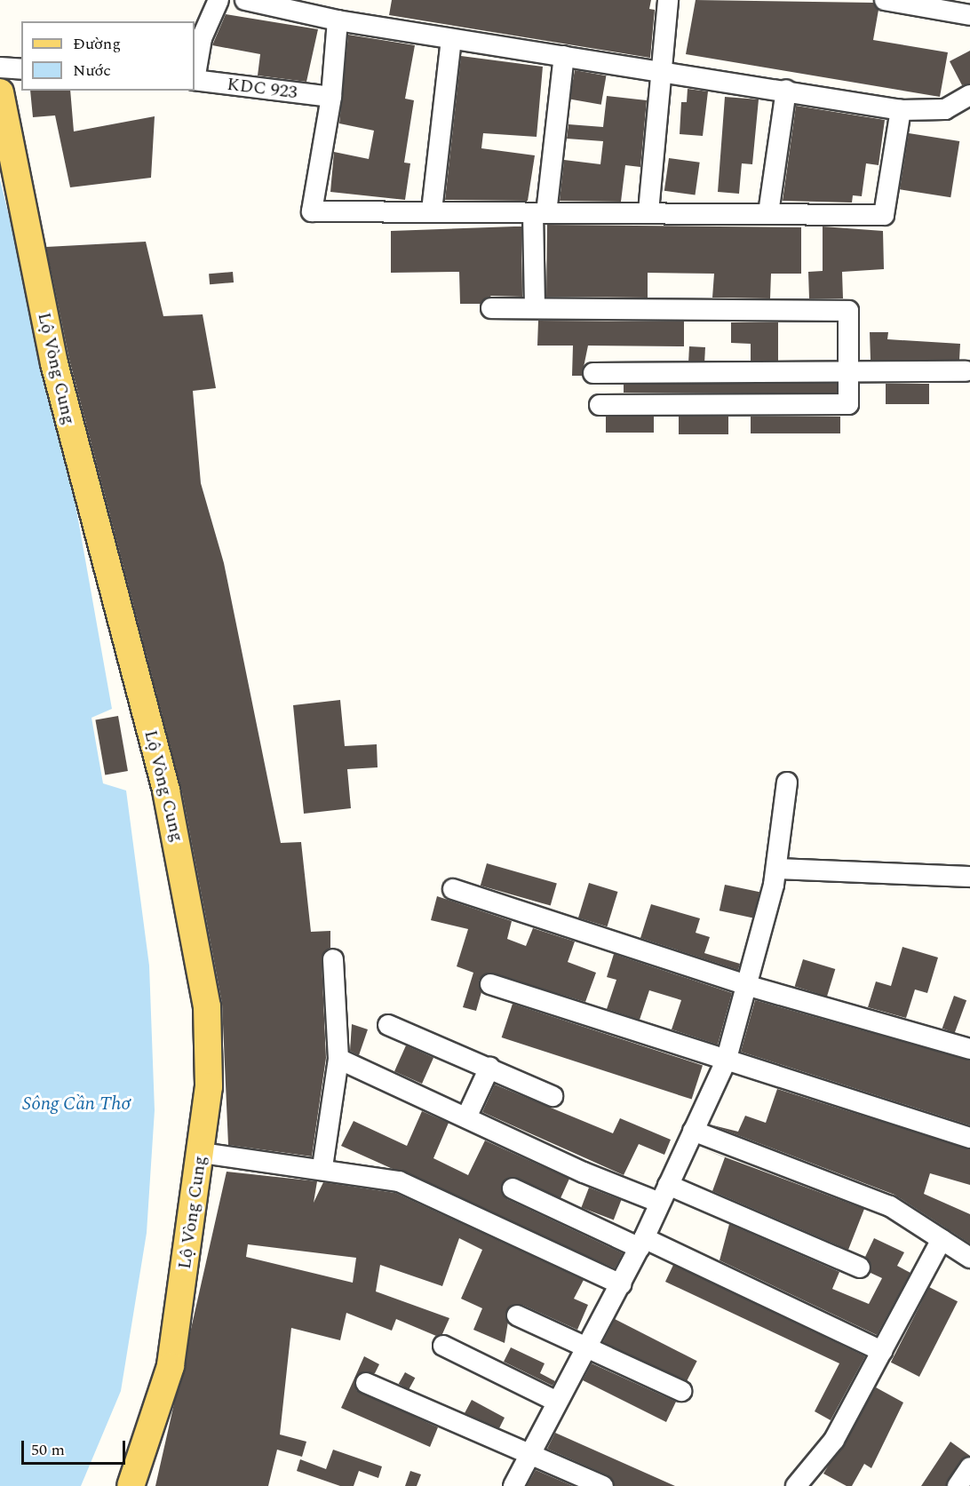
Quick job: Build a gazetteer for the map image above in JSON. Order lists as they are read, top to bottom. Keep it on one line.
{"streets":{"main road":["Lộ Vòng Cung"],"street":["KDC 923"]},"water":["Sông Cần Thơ"],"legend":["Đường","Nước"],"scale_bar":"50 m"}
